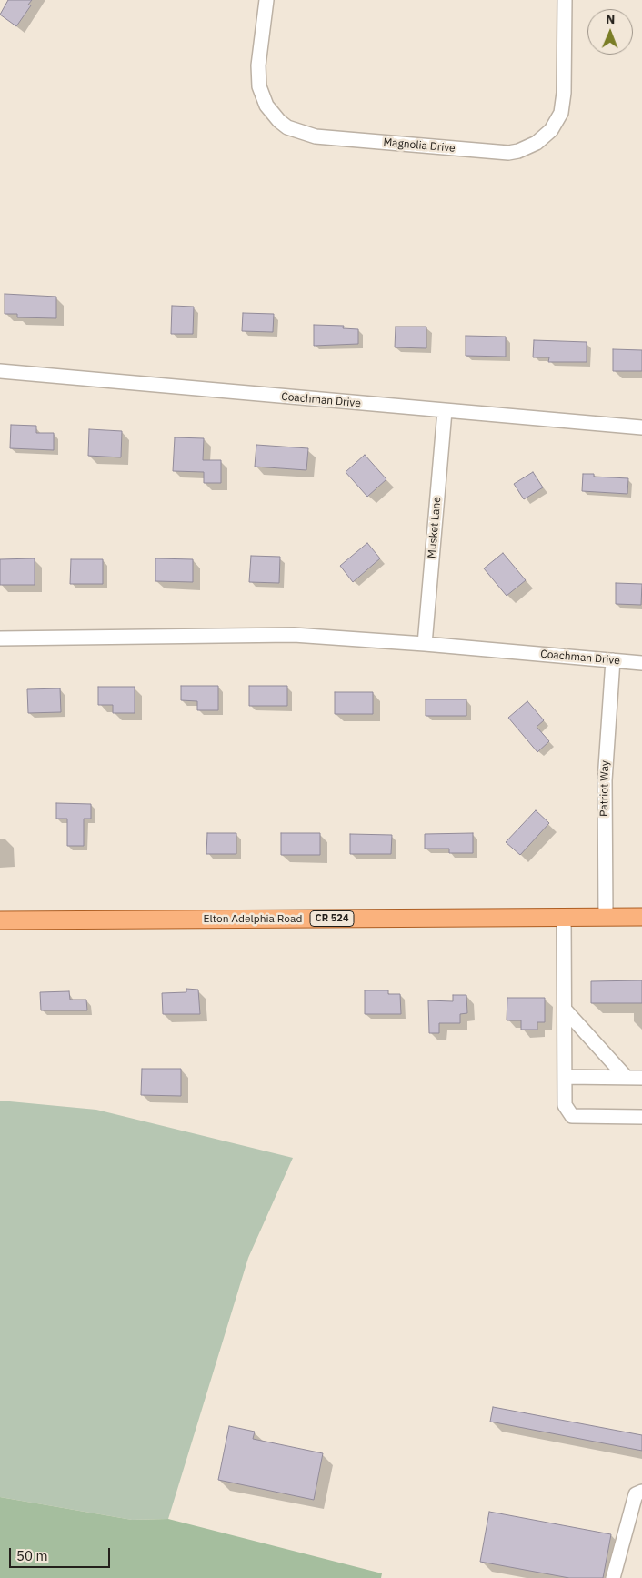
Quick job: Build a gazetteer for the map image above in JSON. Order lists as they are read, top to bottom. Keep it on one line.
{"streets":{"main road":["CR 524","Elton Adelphia Road"],"street":["Magnolia Drive","Coachman Drive","Musket Lane","Patriot Way"]},"crossings":[["Coachman Drive","Musket Lane"],["Coachman Drive","Patriot Way"],["Patriot Way","Elton Adelphia Road"]],"scale_bar":"50 m","north":"top"}
